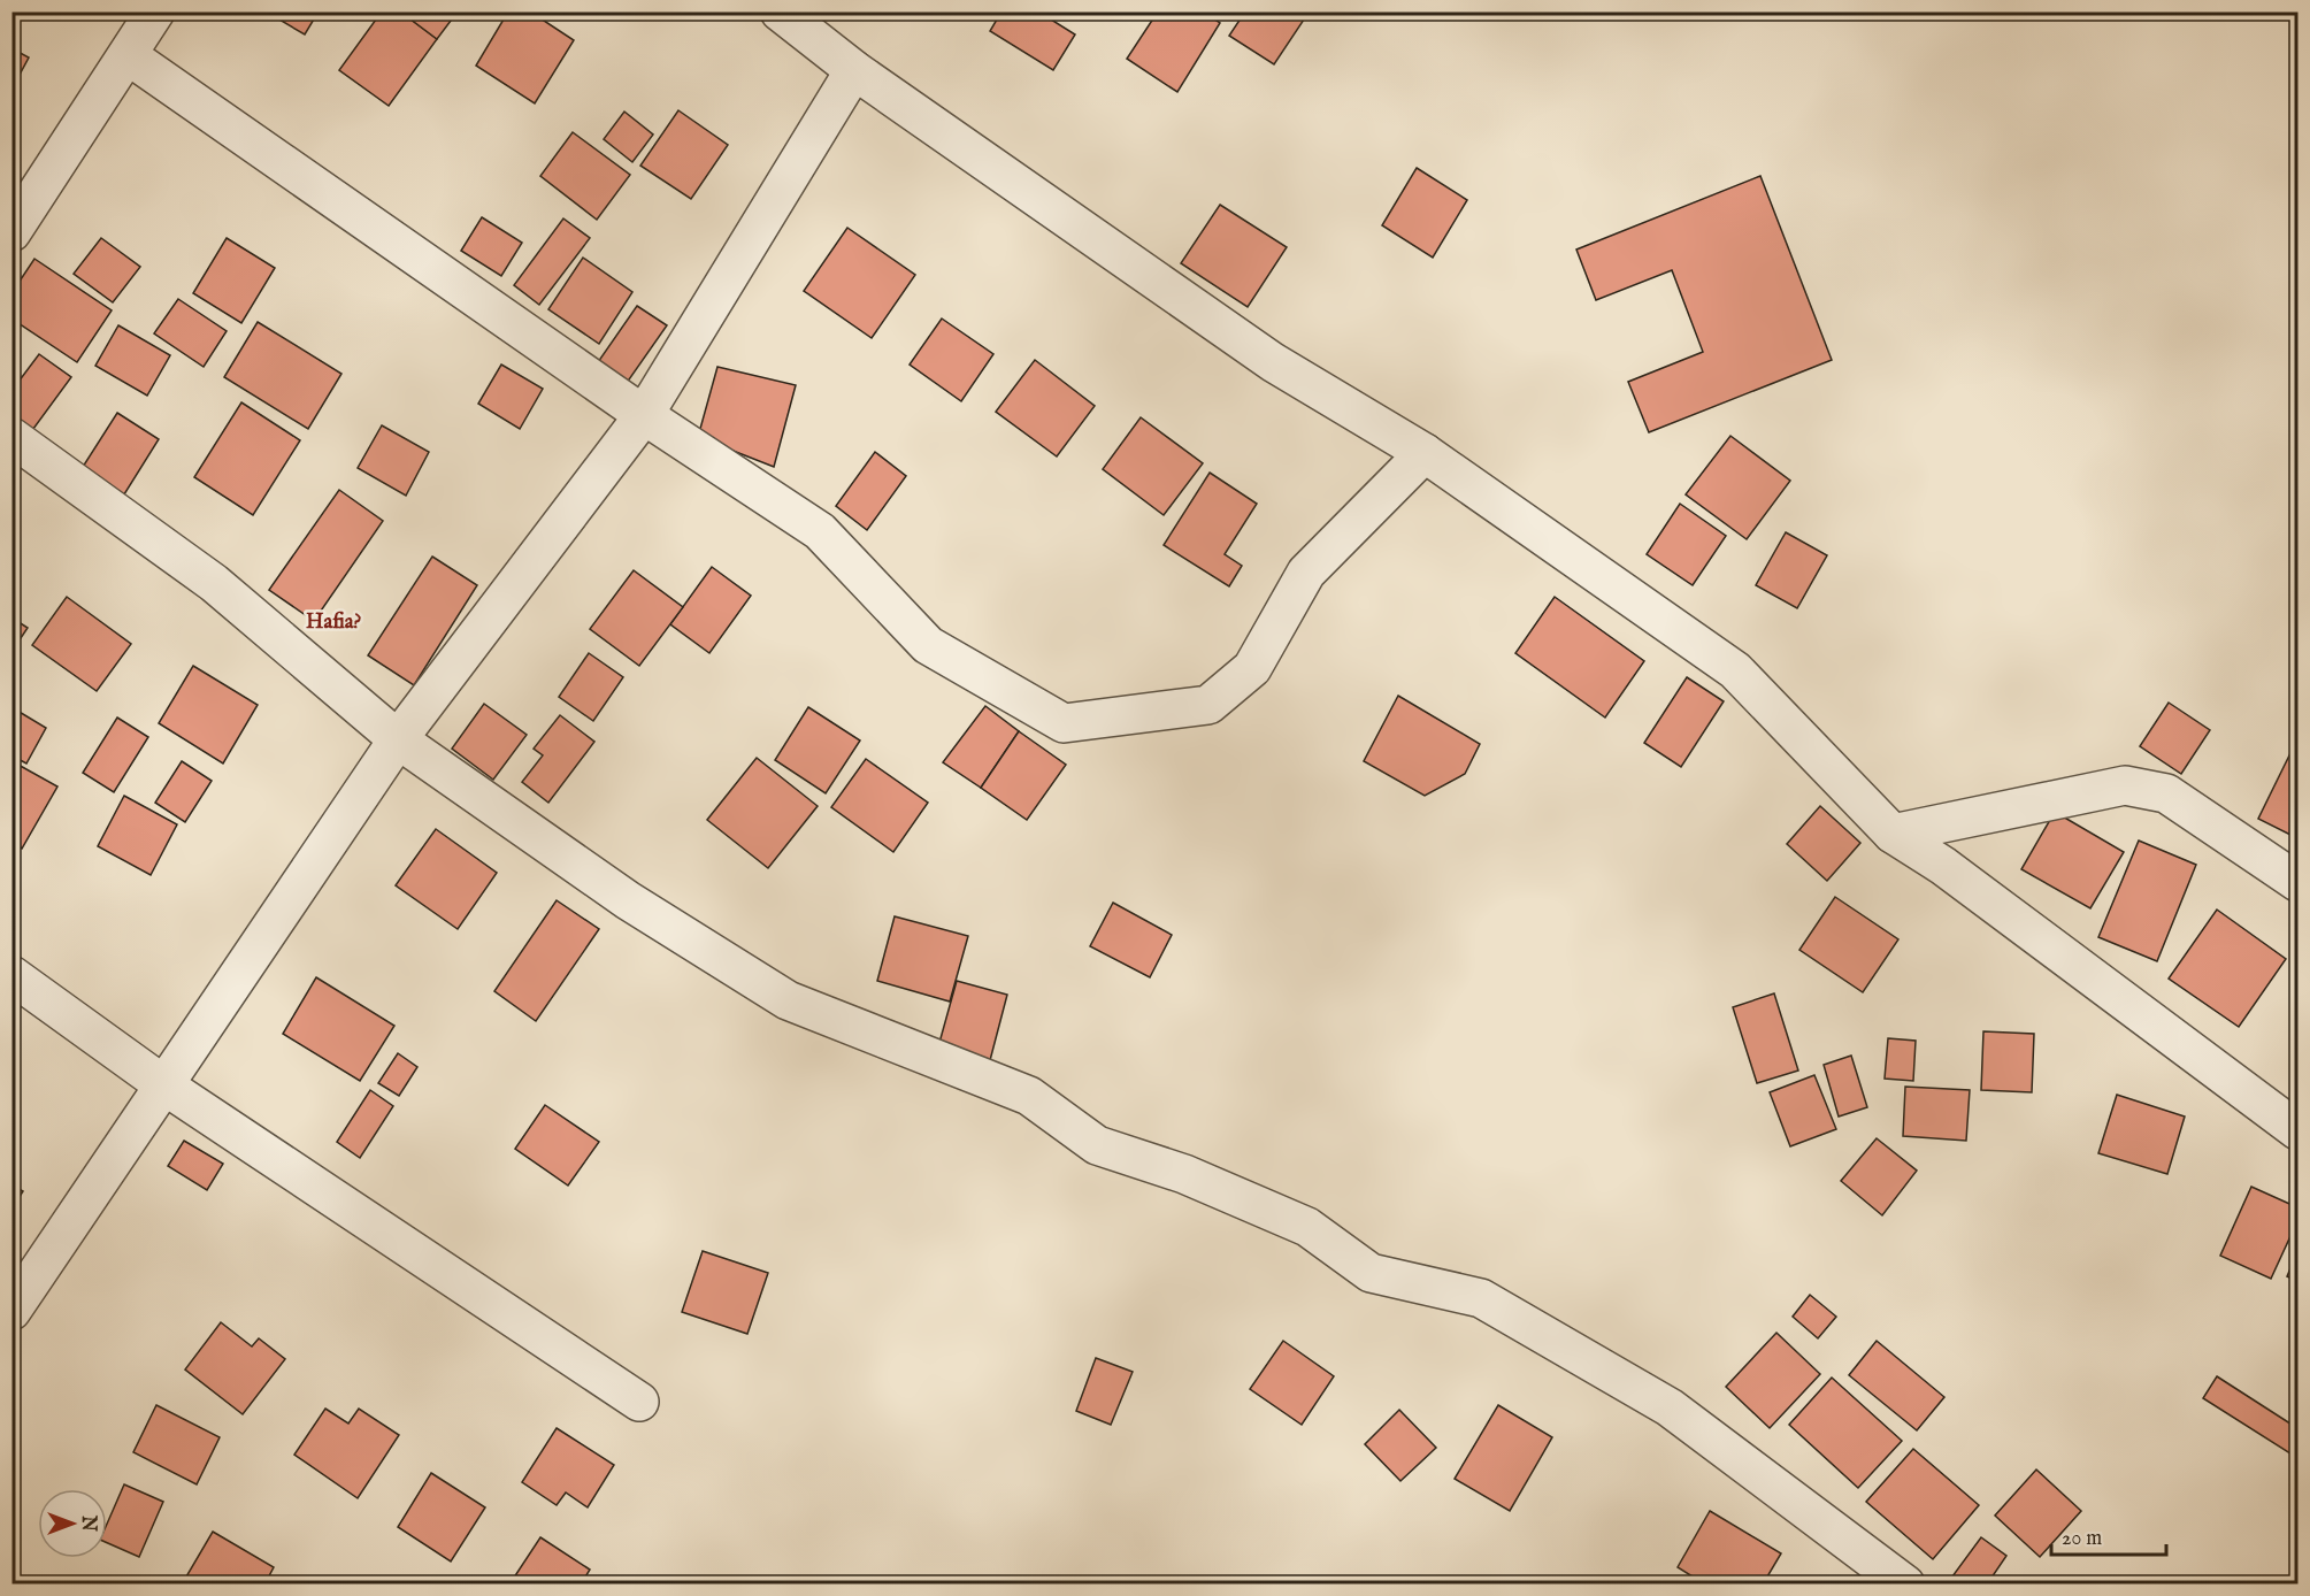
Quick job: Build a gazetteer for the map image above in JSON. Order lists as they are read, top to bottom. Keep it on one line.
{"districts":["Hafia?"],"scale_bar":"20 m","north":"right"}
